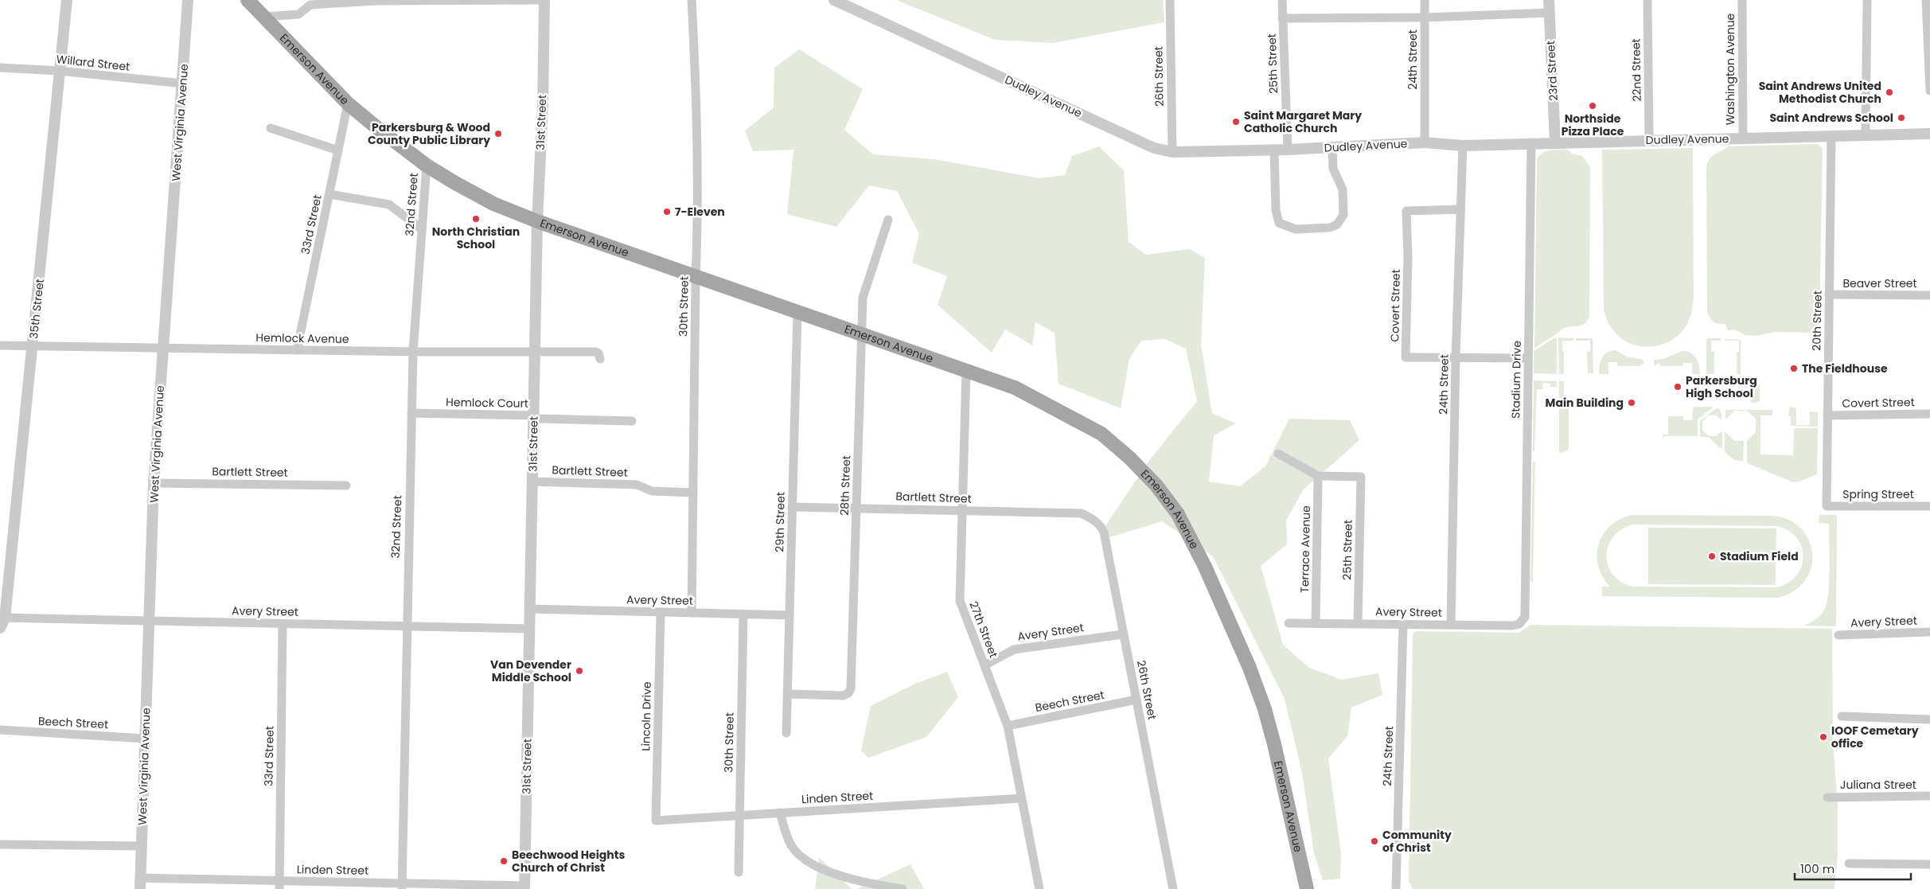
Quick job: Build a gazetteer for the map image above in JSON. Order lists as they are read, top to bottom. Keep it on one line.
{"streets":{"main road":["Emerson Avenue"],"street":["24th Street","Willard Street","25th Street","Washington Avenue","22nd Street","23rd Street","26th Street","Dudley Avenue","West Virginia Avenue","31st Street","32nd Street","33rd Street","Beaver Street","Covert Street","30th Street","35th Street","20th Street","Hemlock Avenue","Stadium Drive","Hemlock Court","Bartlett Street","28th Street","Spring Street","29th Street","Terrace Avenue","Avery Street","27th Street","Beech Street","Lincoln Drive","Juliana Street","Linden Street"]},"crossings":[["24th Street","Dudley Avenue"],["24th Street","Covert Street"],["24th Street","Avery Street"],["Willard Street","West Virginia Avenue"],["Willard Street","35th Street"],["25th Street","Dudley Avenue"],["25th Street","Terrace Avenue"],["25th Street","Avery Street"],["Emerson Avenue","31st Street"],["Emerson Avenue","32nd Street"],["Emerson Avenue","33rd Street"],["Emerson Avenue","30th Street"],["Emerson Avenue","28th Street"],["Emerson Avenue","29th Street"],["Emerson Avenue","27th Street"],["Washington Avenue","Dudley Avenue"],["22nd Street","Dudley Avenue"],["23rd Street","Dudley Avenue"],["26th Street","Dudley Avenue"],["26th Street","Bartlett Street"],["26th Street","Avery Street"],["26th Street","Beech Street"],["Dudley Avenue","20th Street"],["Dudley Avenue","Stadium Drive"],["West Virginia Avenue","Hemlock Avenue"],["West Virginia Avenue","Bartlett Street"],["West Virginia Avenue","Avery Street"],["West Virginia Avenue","Beech Street"],["West Virginia Avenue","Linden Street"],["31st Street","Hemlock Avenue"],["31st Street","Hemlock Court"],["31st Street","Bartlett Street"],["31st Street","Avery Street"],["31st Street","Linden Street"],["32nd Street","Hemlock Avenue"],["32nd Street","Hemlock Court"],["32nd Street","Avery Street"],["32nd Street","Linden Street"],["33rd Street","Hemlock Avenue"],["33rd Street","Avery Street"],["33rd Street","Linden Street"],["Beaver Street","20th Street"],["Covert Street","20th Street"],["Covert Street","Stadium Drive"],["30th Street","Bartlett Street"],["30th Street","Avery Street"],["30th Street","Linden Street"],["35th Street","Hemlock Avenue"],["35th Street","Avery Street"],["20th Street","Spring Street"],["Stadium Drive","Avery Street"],["Bartlett Street","28th Street"],["Bartlett Street","29th Street"],["Bartlett Street","27th Street"],["28th Street","29th Street"],["29th Street","Avery Street"],["Terrace Avenue","Avery Street"],["Avery Street","27th Street"],["Avery Street","Lincoln Drive"],["27th Street","Beech Street"],["27th Street","Linden Street"],["Lincoln Drive","Linden Street"]],"places":["Saint Andrews United Methodist Church","Northside Pizza Place","Saint Andrews School","Saint Margaret Mary Catholic Church","Parkersburg & Wood County Public Library","7-Eleven","North Christian School","The Fieldhouse","Parkersburg High School","Main Building","Stadium Field","Van Devender Middle School","IOOF Cemetary office","Community of Christ","Beechwood Heights Church of Christ"],"scale_bar":"100 m"}
